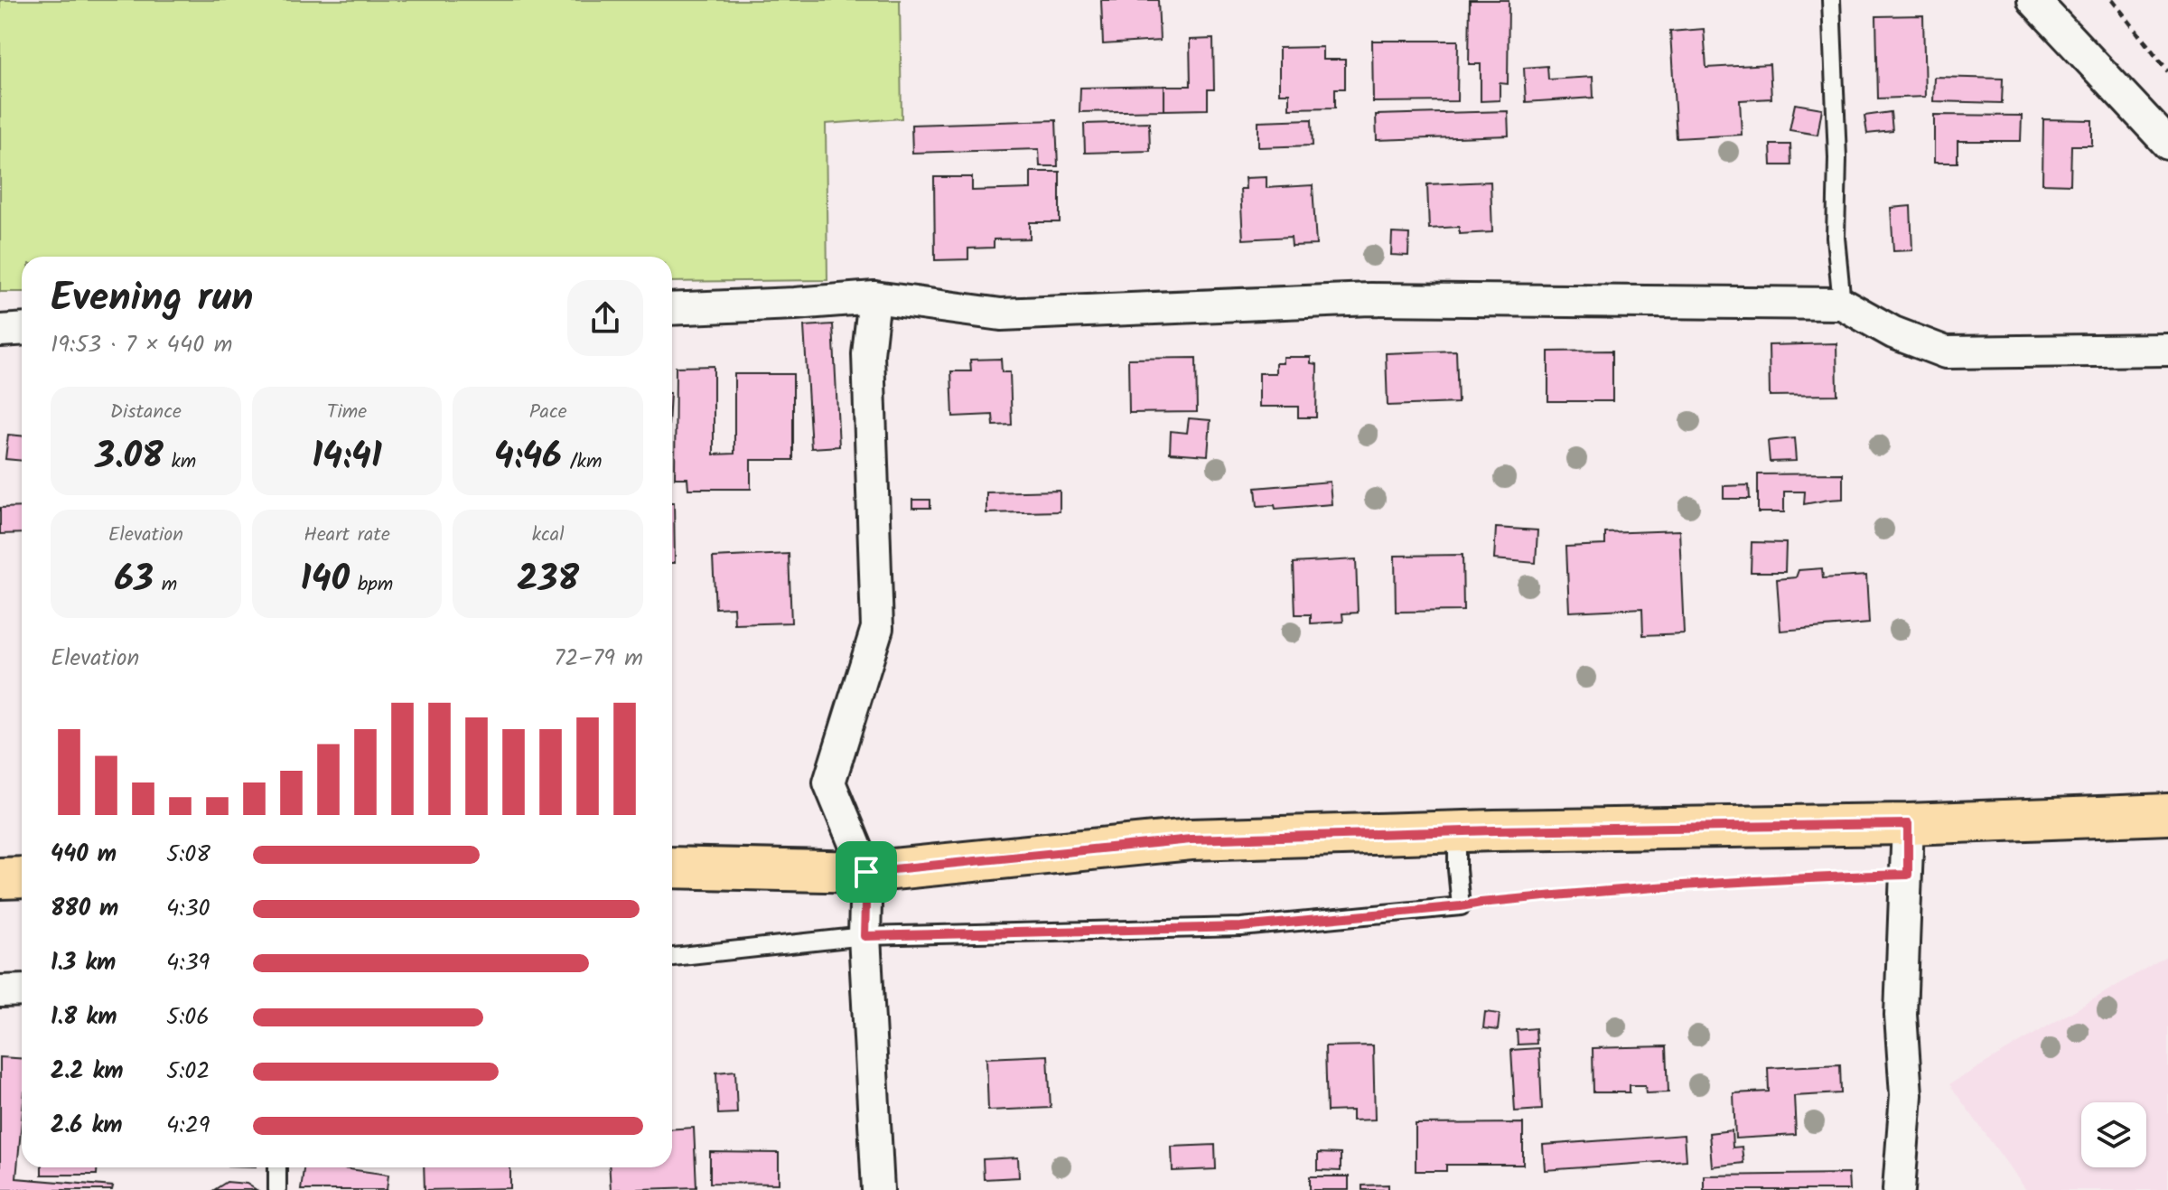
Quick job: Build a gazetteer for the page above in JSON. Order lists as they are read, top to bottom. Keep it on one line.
{"page":{"heading":["Evening run","19:53 · 7 × 440 m"],"stats":[["Distance","3.08 km"],["Time","14:41"],["Pace","4:46 /km"],["Elevation","63 m"],["Heart rate","140 bpm"],["kcal","238"]],"chart":["Elevation","72–79 m"],"list":[{"name":"440 m","note":"5:08"},{"name":"880 m","note":"4:30"},{"name":"1.3 km","note":"4:39"},{"name":"1.8 km","note":"5:06"},{"name":"2.2 km","note":"5:02"},{"name":"2.6 km","note":"4:29"}]}}
